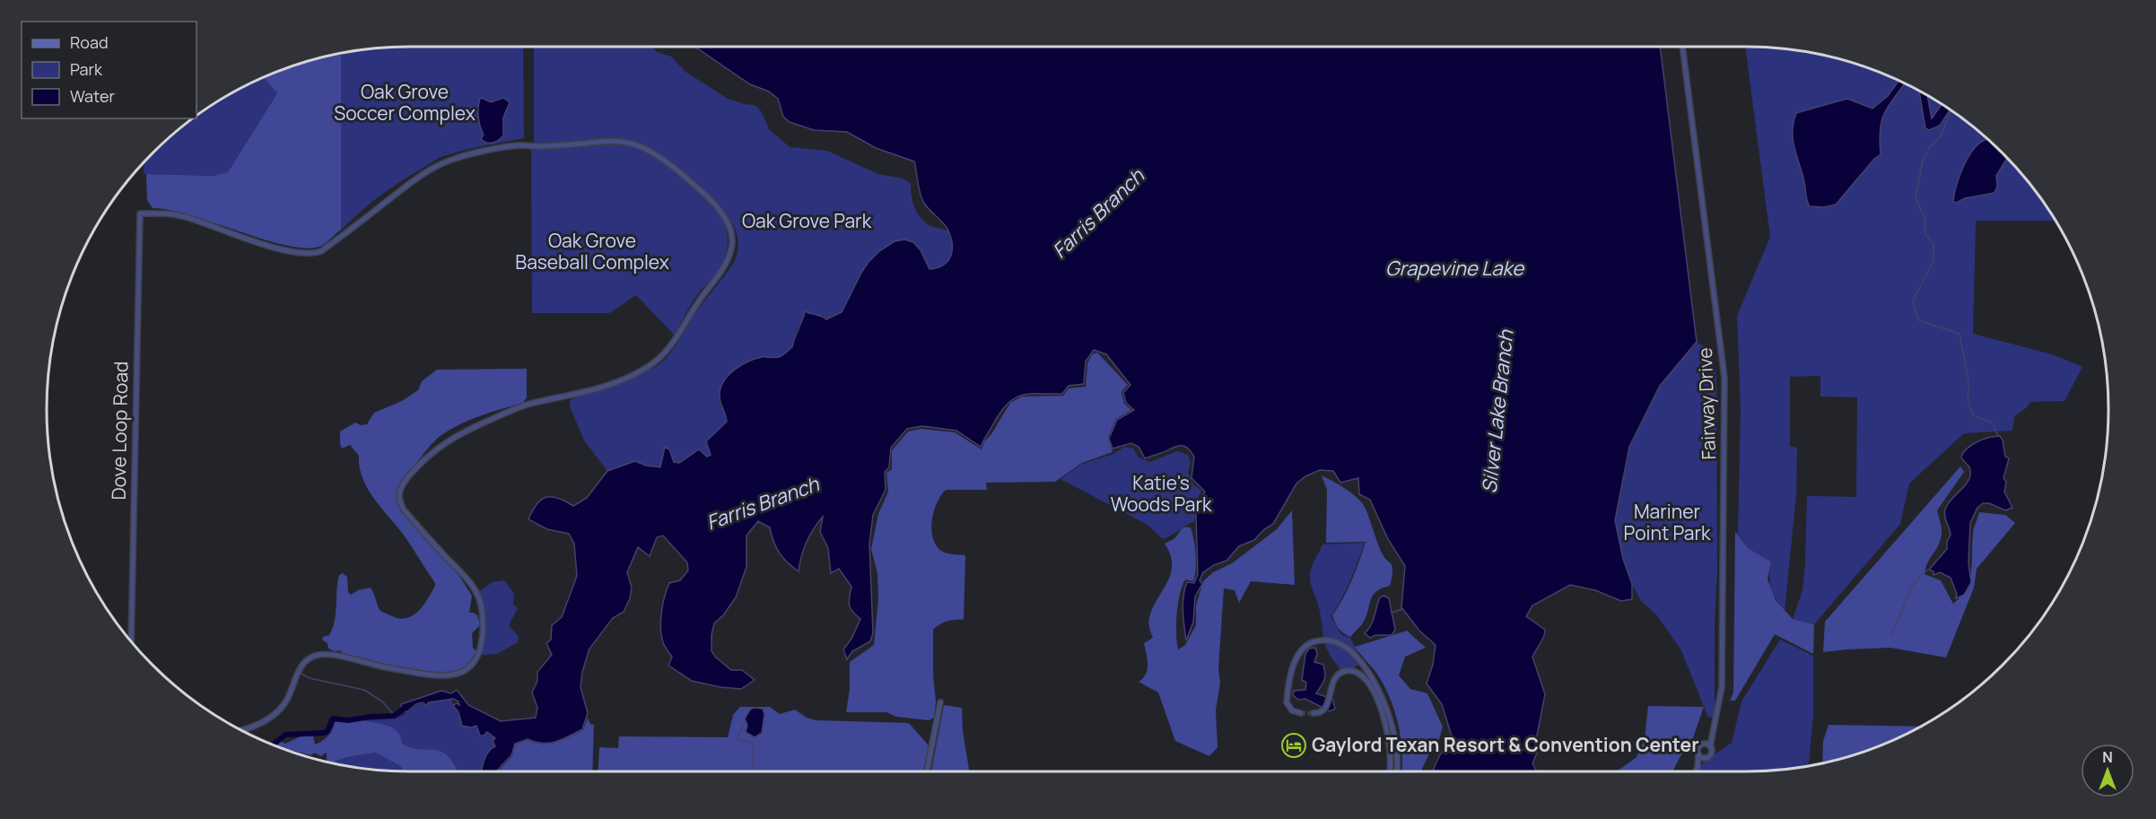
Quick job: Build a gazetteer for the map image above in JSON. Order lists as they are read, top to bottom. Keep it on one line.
{"streets":{"street":["Fairway Drive","Dove Loop Road"]},"water":["Farris Branch","Grapevine Lake","Silver Lake Branch"],"parks":["Oak Grove Soccer Complex","Oak Grove Park","Oak Grove Baseball Complex","Katie's Woods Park","Mariner Point Park"],"places":{"hotel":["Gaylord Texan Resort & Convention Center"]},"legend":["Road","Park","Water"],"north":"top"}
